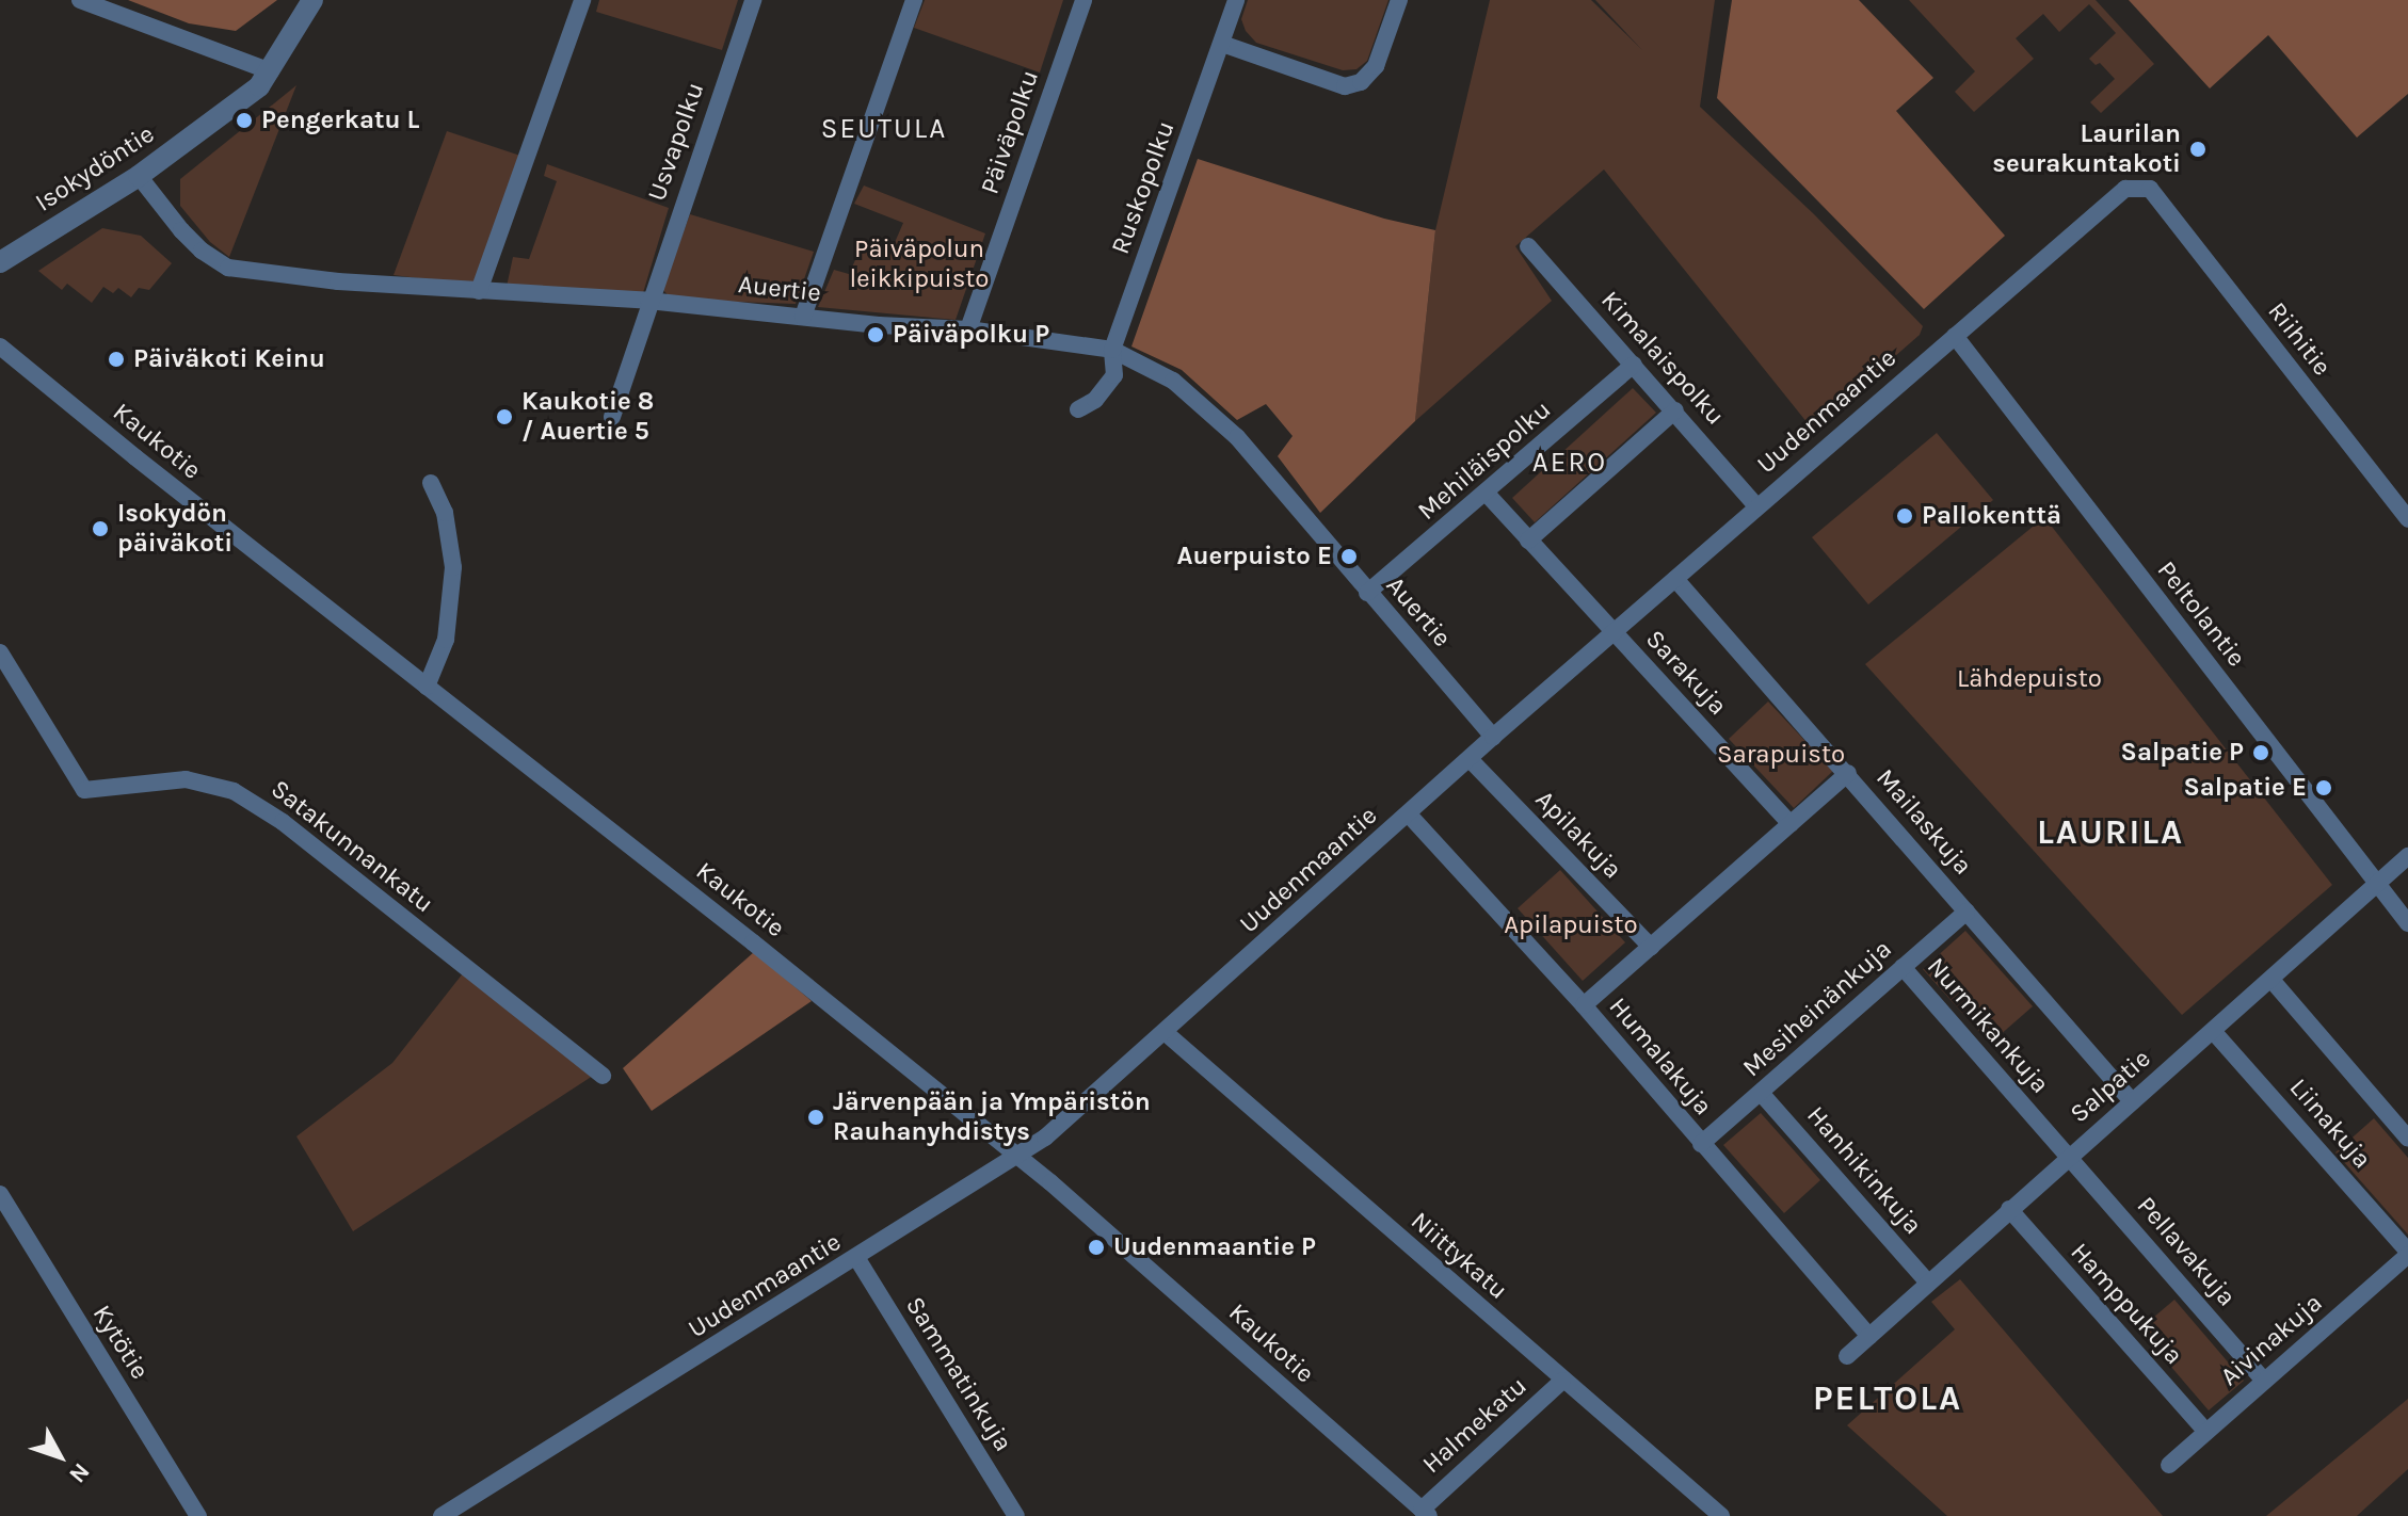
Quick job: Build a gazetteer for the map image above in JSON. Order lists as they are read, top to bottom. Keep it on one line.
{"streets":{"street":["Päiväpolku","Usvapolku","Isokydöntie","Ruskopolku","Auertie","Riihitie","Kimalaispolku","Uudenmaantie","Kaukotie","Mehiläispolku","Peltolantie","Sarakuja","Mailaskuja","Apilakuja","Satakunnankatu","Mesiheinänkuja","Nurmikankuja","Humalakuja","Salpatie","Liinakuja","Hanhikinkuja","Pellavakuja","Niittykatu","Hamppukuja","Aivinakuja","Kytötie","Sammatinkuja","Halmekatu"]},"crossings":[["Päiväpolku","Auertie"],["Usvapolku","Auertie"],["Isokydöntie","Auertie"],["Ruskopolku","Auertie"],["Auertie","Uudenmaantie"],["Auertie","Mehiläispolku"],["Riihitie","Uudenmaantie"],["Kimalaispolku","Uudenmaantie"],["Kimalaispolku","Mehiläispolku"],["Uudenmaantie","Kaukotie"],["Uudenmaantie","Peltolantie"],["Uudenmaantie","Sarakuja"],["Uudenmaantie","Mailaskuja"],["Uudenmaantie","Apilakuja"],["Uudenmaantie","Humalakuja"],["Uudenmaantie","Niittykatu"],["Uudenmaantie","Sammatinkuja"],["Kaukotie","Halmekatu"],["Mehiläispolku","Sarakuja"],["Peltolantie","Salpatie"],["Mailaskuja","Mesiheinänkuja"],["Mailaskuja","Salpatie"],["Mesiheinänkuja","Nurmikankuja"],["Mesiheinänkuja","Humalakuja"],["Mesiheinänkuja","Hanhikinkuja"],["Nurmikankuja","Salpatie"],["Nurmikankuja","Pellavakuja"],["Humalakuja","Salpatie"],["Salpatie","Liinakuja"],["Salpatie","Hanhikinkuja"],["Salpatie","Pellavakuja"],["Salpatie","Hamppukuja"],["Liinakuja","Aivinakuja"],["Pellavakuja","Aivinakuja"],["Niittykatu","Halmekatu"],["Hamppukuja","Aivinakuja"]],"districts":["SEUTULA","AERO","LAURILA","PELTOLA"],"parks":["Päiväpolun leikkipuisto","Lähdepuisto","Sarapuisto","Apilapuisto"],"places":["Pengerkatu L","Laurilan seurakuntakoti","Päiväpolku P","Päiväkoti Keinu","Kaukotie 8 / Auertie 5","Pallokenttä","Isokydön päiväkoti","Auerpuisto E","Salpatie P","Salpatie E","Järvenpään ja Ympäristön Rauhanyhdistys","Uudenmaantie P"],"north":"bottom right"}
